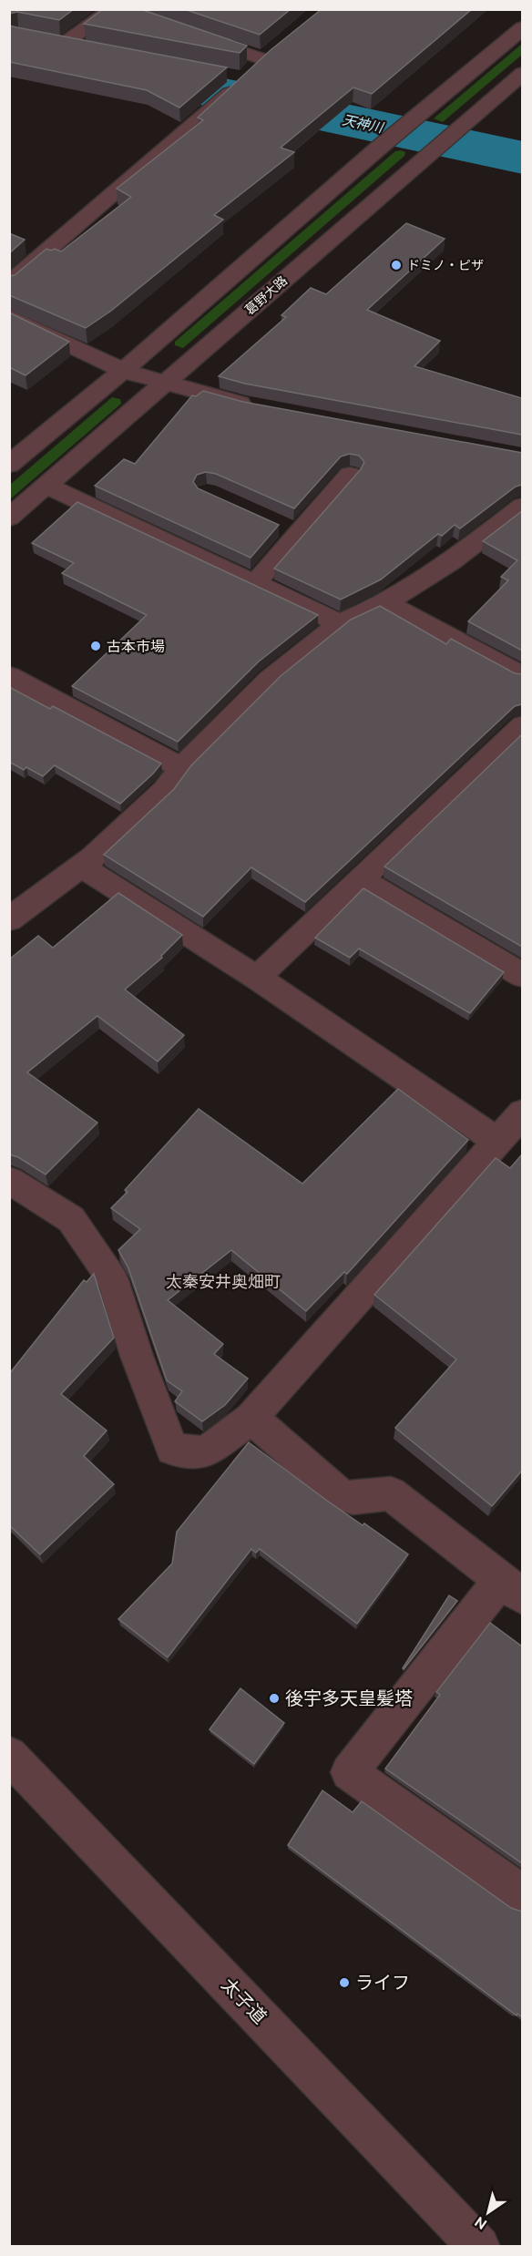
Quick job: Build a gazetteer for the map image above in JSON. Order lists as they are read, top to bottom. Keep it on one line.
{"streets":{"street":["葛野大路","太子道"]},"districts":["太秦安井奥畑町"],"water":["天神川"],"places":["ドミノ・ピザ","古本市場","後宇多天皇髪塔","ライフ"],"north":"bottom left"}
